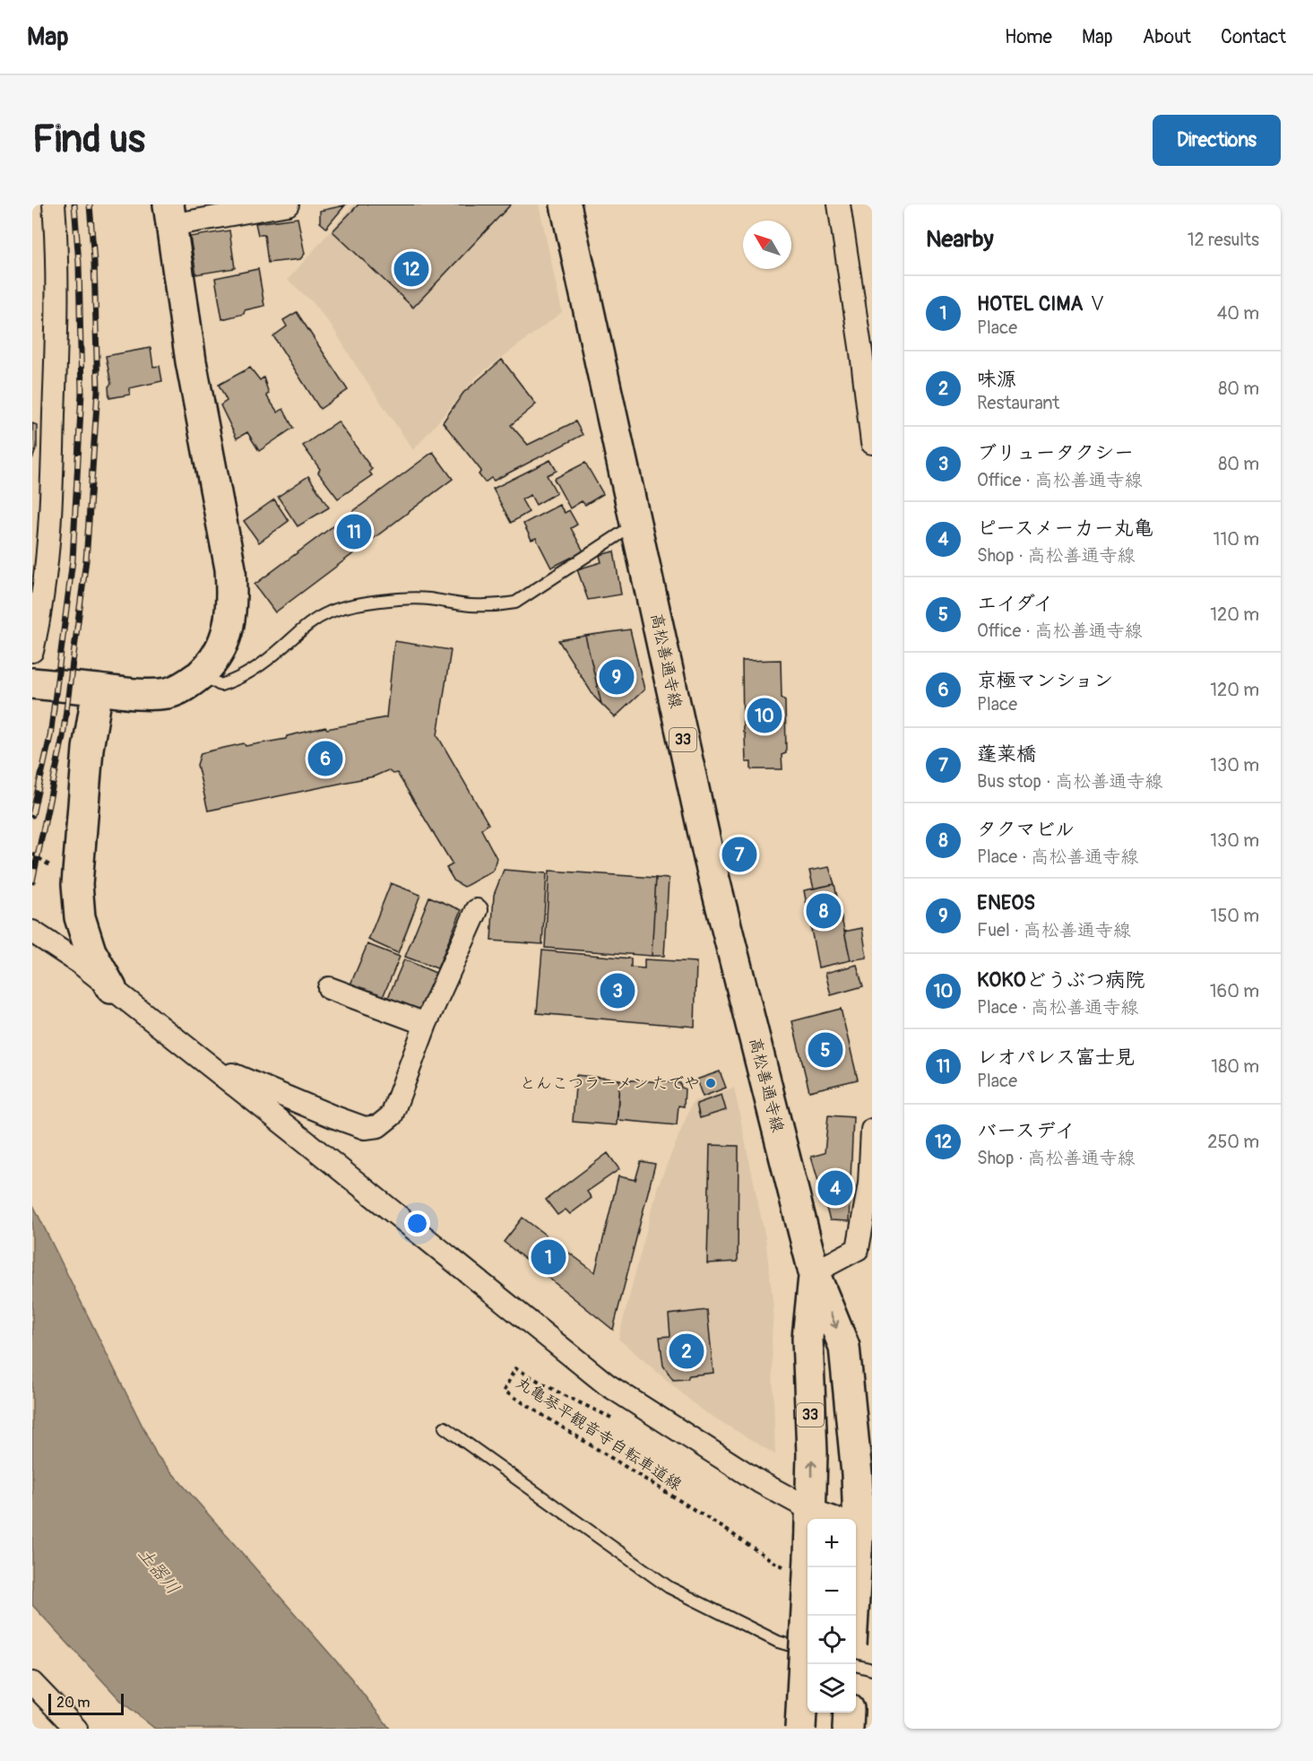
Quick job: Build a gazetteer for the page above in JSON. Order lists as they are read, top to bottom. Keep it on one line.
{"streets":{"main road":["高松善通寺線","33"],"path":["丸亀琴平観音寺自転車道線"]},"crossings":[["高松善通寺線","丸亀琴平観音寺自転車道線"]],"water":["土器川"],"places":["とんこつラーメン たでや"],"scale_bar":"20 m","north":"top left","page":{"header":"Map","nav":["Home","Map","About","Contact"],"buttons":"Directions","title":"Find us","heading":["Nearby","12 results"],"pins":["12","11","9","10","6","7","8","3","5","4","1","2"],"list":[{"mark":"1","name":"HOTEL CIMA Ⅴ","note":"Place","value":"40 m"},{"mark":"2","name":"味源","note":"Restaurant","value":"80 m"},{"mark":"3","name":"ブリュータクシー","note":"Office · 高松善通寺線","value":"80 m"},{"mark":"4","name":"ピースメーカー丸亀","note":"Shop · 高松善通寺線","value":"110 m"},{"mark":"5","name":"エイダイ","note":"Office · 高松善通寺線","value":"120 m"},{"mark":"6","name":"京極マンション","note":"Place","value":"120 m"},{"mark":"7","name":"蓬莱橋","note":"Bus stop · 高松善通寺線","value":"130 m"},{"mark":"8","name":"タクマビル","note":"Place · 高松善通寺線","value":"130 m"},{"mark":"9","name":"ENEOS","note":"Fuel · 高松善通寺線","value":"150 m"},{"mark":"10","name":"KOKOどうぶつ病院","note":"Place · 高松善通寺線","value":"160 m"},{"mark":"11","name":"レオパレス富士見","note":"Place","value":"180 m"},{"mark":"12","name":"バースデイ","note":"Shop · 高松善通寺線","value":"250 m"}],"map_buttons":["+","−"],"scale":"20 m"}}
